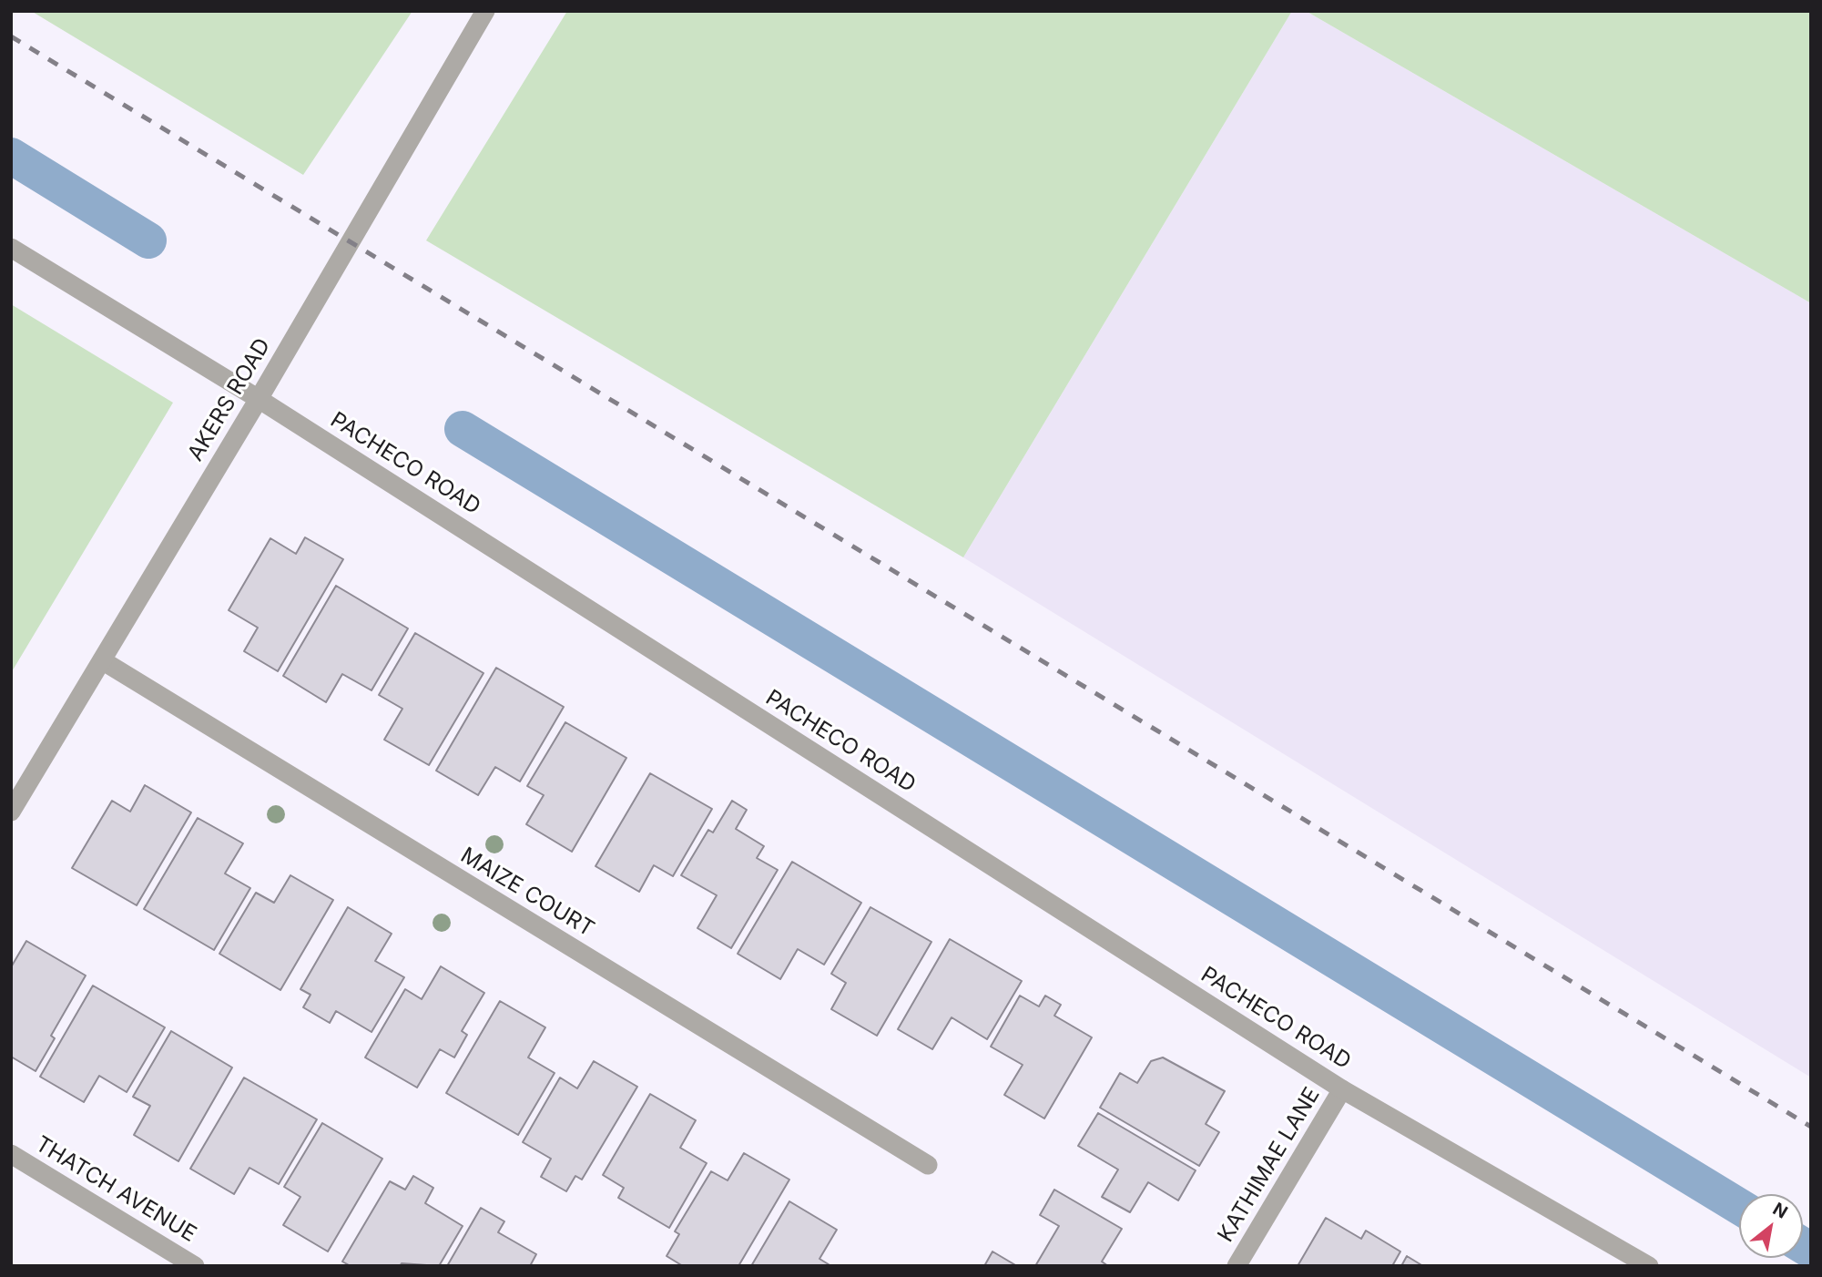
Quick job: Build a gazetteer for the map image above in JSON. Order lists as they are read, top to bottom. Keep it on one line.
{"streets":{"street":["AKERS ROAD","PACHECO ROAD","MAIZE COURT","KATHIMAE LANE","THATCH AVENUE"]},"crossings":[["AKERS ROAD","PACHECO ROAD"],["AKERS ROAD","MAIZE COURT"],["PACHECO ROAD","KATHIMAE LANE"]],"north":"top right"}
